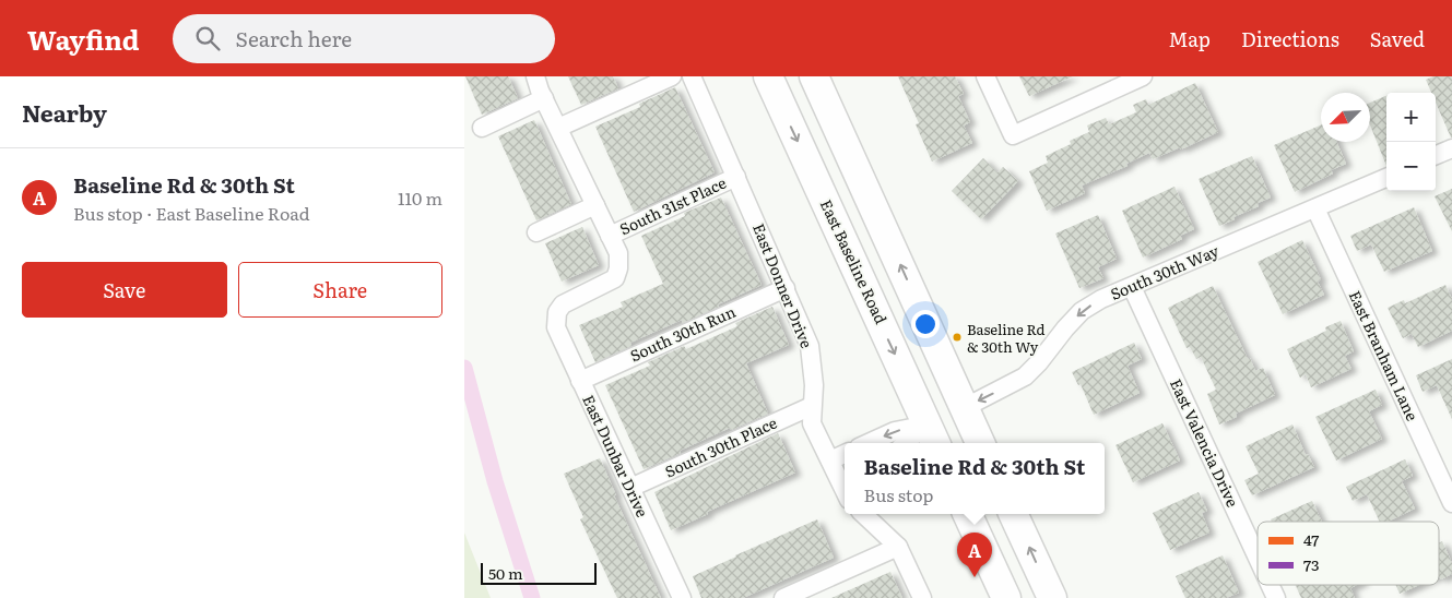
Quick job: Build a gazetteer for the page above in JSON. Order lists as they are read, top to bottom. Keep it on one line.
{"streets":{"main road":["East Baseline Road"],"street":["South 31st Place","South 30th Way","East Donner Drive","South 30th Run","East Branham Lane","East Valencia Drive","South 30th Place","East Dunbar Drive"]},"crossings":[["South 31st Place","East Donner Drive"],["South 31st Place","East Dunbar Drive"],["South 30th Way","East Branham Lane"],["South 30th Way","East Valencia Drive"],["East Donner Drive","South 30th Run"],["East Donner Drive","South 30th Place"],["South 30th Run","East Dunbar Drive"],["South 30th Place","East Dunbar Drive"]],"one_way":["South 30th Way"],"places":["Baseline Rd & 30th Wy"],"legend":["47","73"],"scale_bar":"50 m","north":"bottom left","page":{"header":"Wayfind","search":"Search here","nav":["Map","Directions","Saved"],"heading":"Nearby","map_buttons":["+","−"],"list":[{"mark":"A","name":"Baseline Rd & 30th St","note":"Bus stop · East Baseline Road","value":"110 m"}],"buttons":["Save","Share"],"popup":["Baseline Rd & 30th St","Bus stop"],"pins":"A","scale":"50 m"}}
